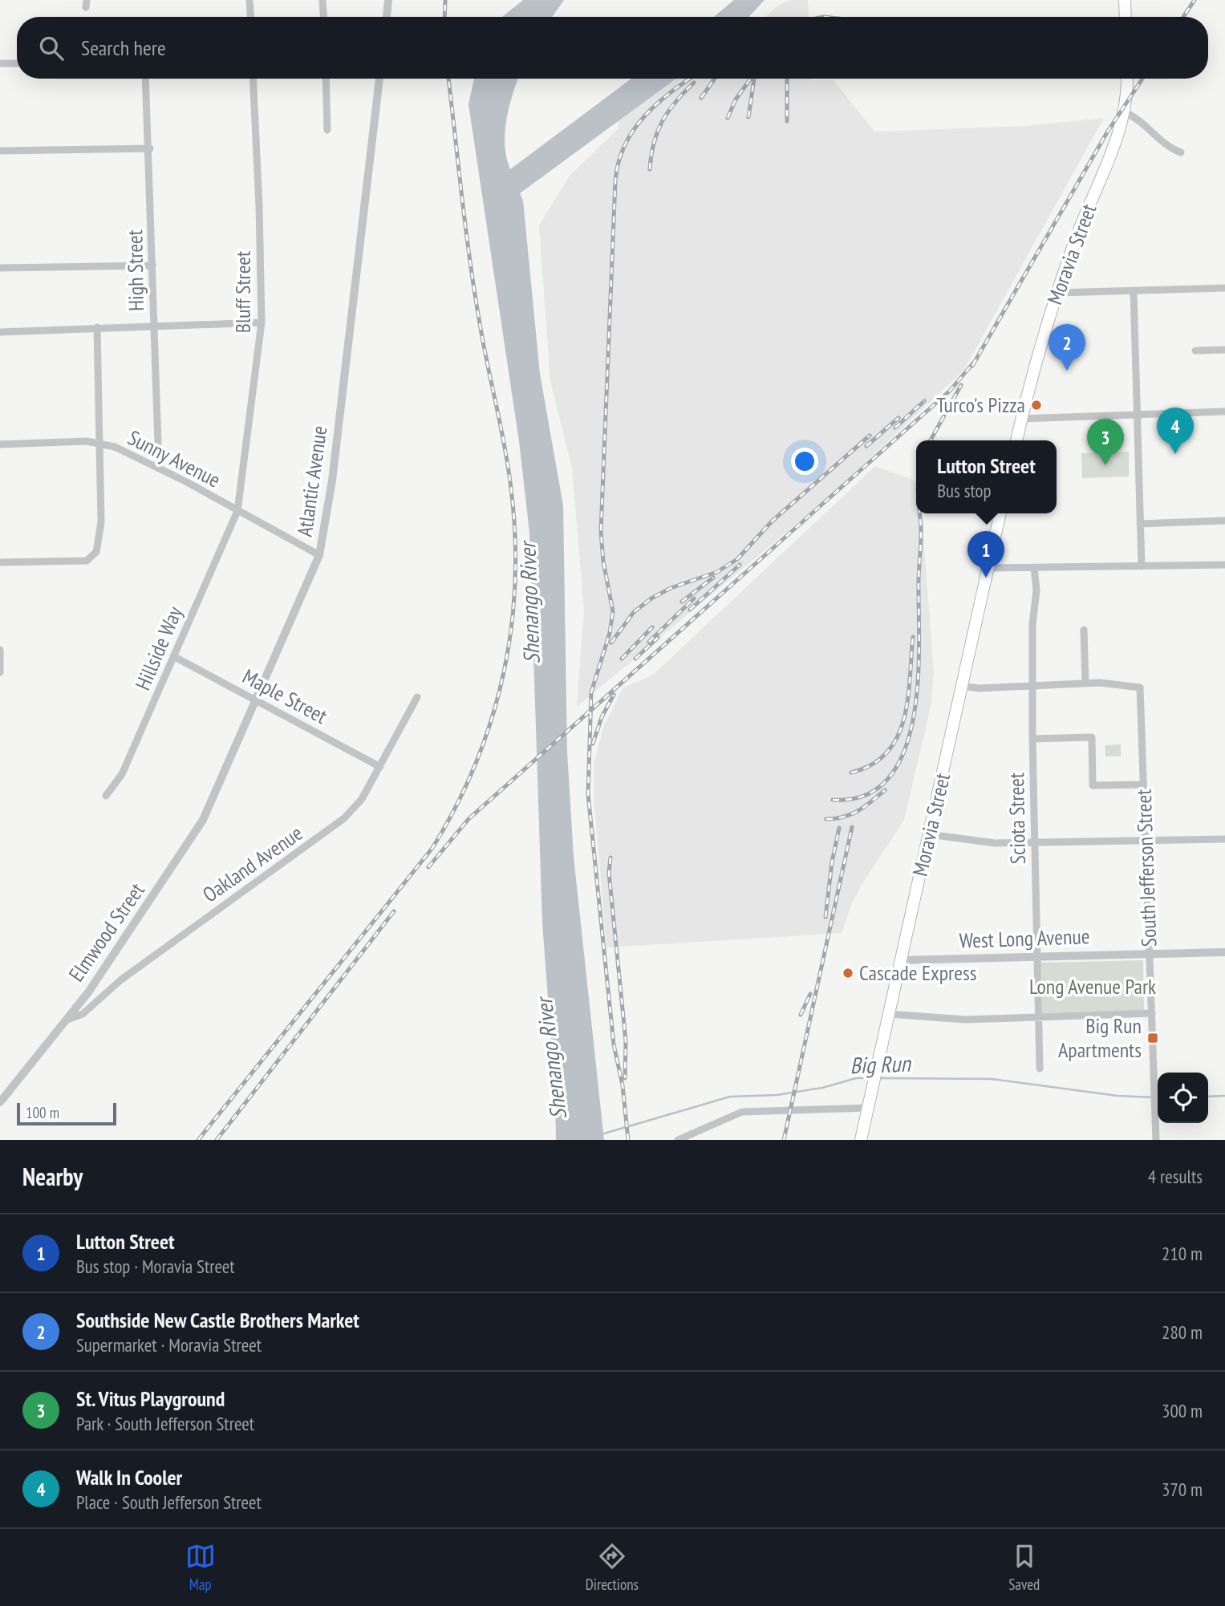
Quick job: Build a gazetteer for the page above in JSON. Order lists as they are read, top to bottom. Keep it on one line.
{"streets":{"main road":["Moravia Street"],"street":["High Street","Bluff Street","Sunny Avenue","Atlantic Avenue","Hillside Way","Maple Street","Sciota Street","Oakland Avenue","South Jefferson Street","Elmwood Street","West Long Avenue"]},"crossings":[["Moravia Street","West Long Avenue"],["High Street","Sunny Avenue"],["Bluff Street","Sunny Avenue"],["Bluff Street","Hillside Way"],["Sunny Avenue","Atlantic Avenue"],["Sunny Avenue","Hillside Way"],["Atlantic Avenue","Maple Street"],["Atlantic Avenue","Elmwood Street"],["Hillside Way","Maple Street"],["Maple Street","Oakland Avenue"],["Sciota Street","West Long Avenue"],["Oakland Avenue","Elmwood Street"],["South Jefferson Street","West Long Avenue"]],"water":["Shenango River","Big Run"],"parks":["Long Avenue Park"],"places":{"other":["Turco's Pizza","Cascade Express"],"transit":["Big Run Apartments"]},"scale_bar":"100 m","page":{"search":"Search here","pins":["2","4","3","1"],"popup":["Lutton Street","Bus stop"],"scale":"100 m","heading":["Nearby","4 results"],"list":[{"mark":"1","name":"Lutton Street","note":"Bus stop · Moravia Street","value":"210 m"},{"mark":"2","name":"Southside New Castle Brothers Market","note":"Supermarket · Moravia Street","value":"280 m"},{"mark":"3","name":"St. Vitus Playground","note":"Park · South Jefferson Street","value":"300 m"},{"mark":"4","name":"Walk In Cooler","note":"Place · South Jefferson Street","value":"370 m"}],"nav":["Map","Directions","Saved"]}}
